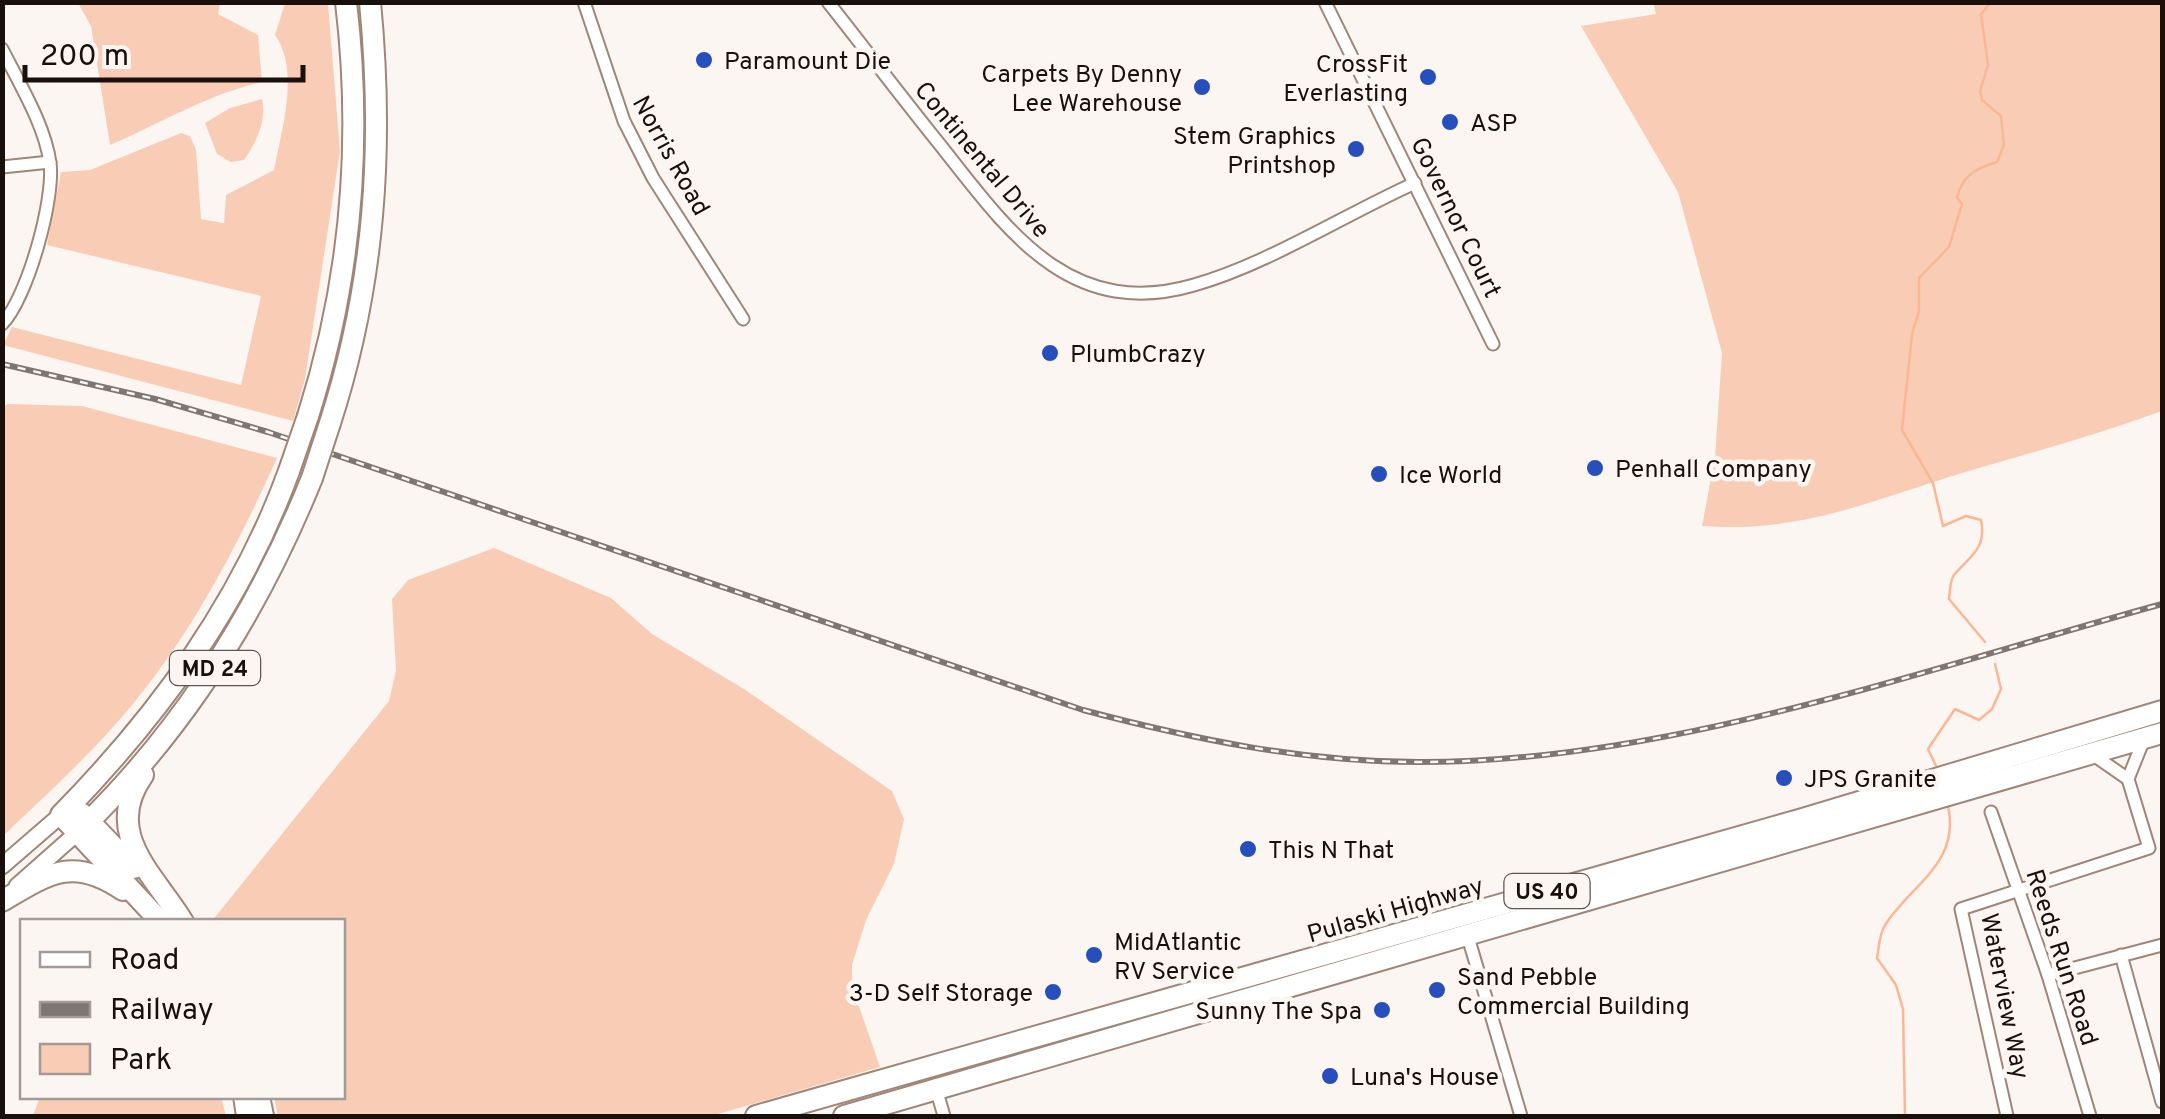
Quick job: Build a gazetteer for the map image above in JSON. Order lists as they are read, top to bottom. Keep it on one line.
{"streets":{"highway":["MD 24","US 40","Pulaski Highway"],"street":["Norris Road","Continental Drive","Governor Court","Reeds Run Road","Waterview Way"]},"crossings":[["Continental Drive","Governor Court"],["Reeds Run Road","Waterview Way"]],"places":["Paramount Die","CrossFit Everlasting","Carpets By Denny Lee Warehouse","ASP","Stem Graphics Printshop","PlumbCrazy","Penhall Company","Ice World","JPS Granite","This N That","MidAtlantic RV Service","Sand Pebble Commercial Building","3-D Self Storage","Sunny The Spa","Luna's House"],"legend":["Road","Railway","Park"],"scale_bar":"200 m"}
